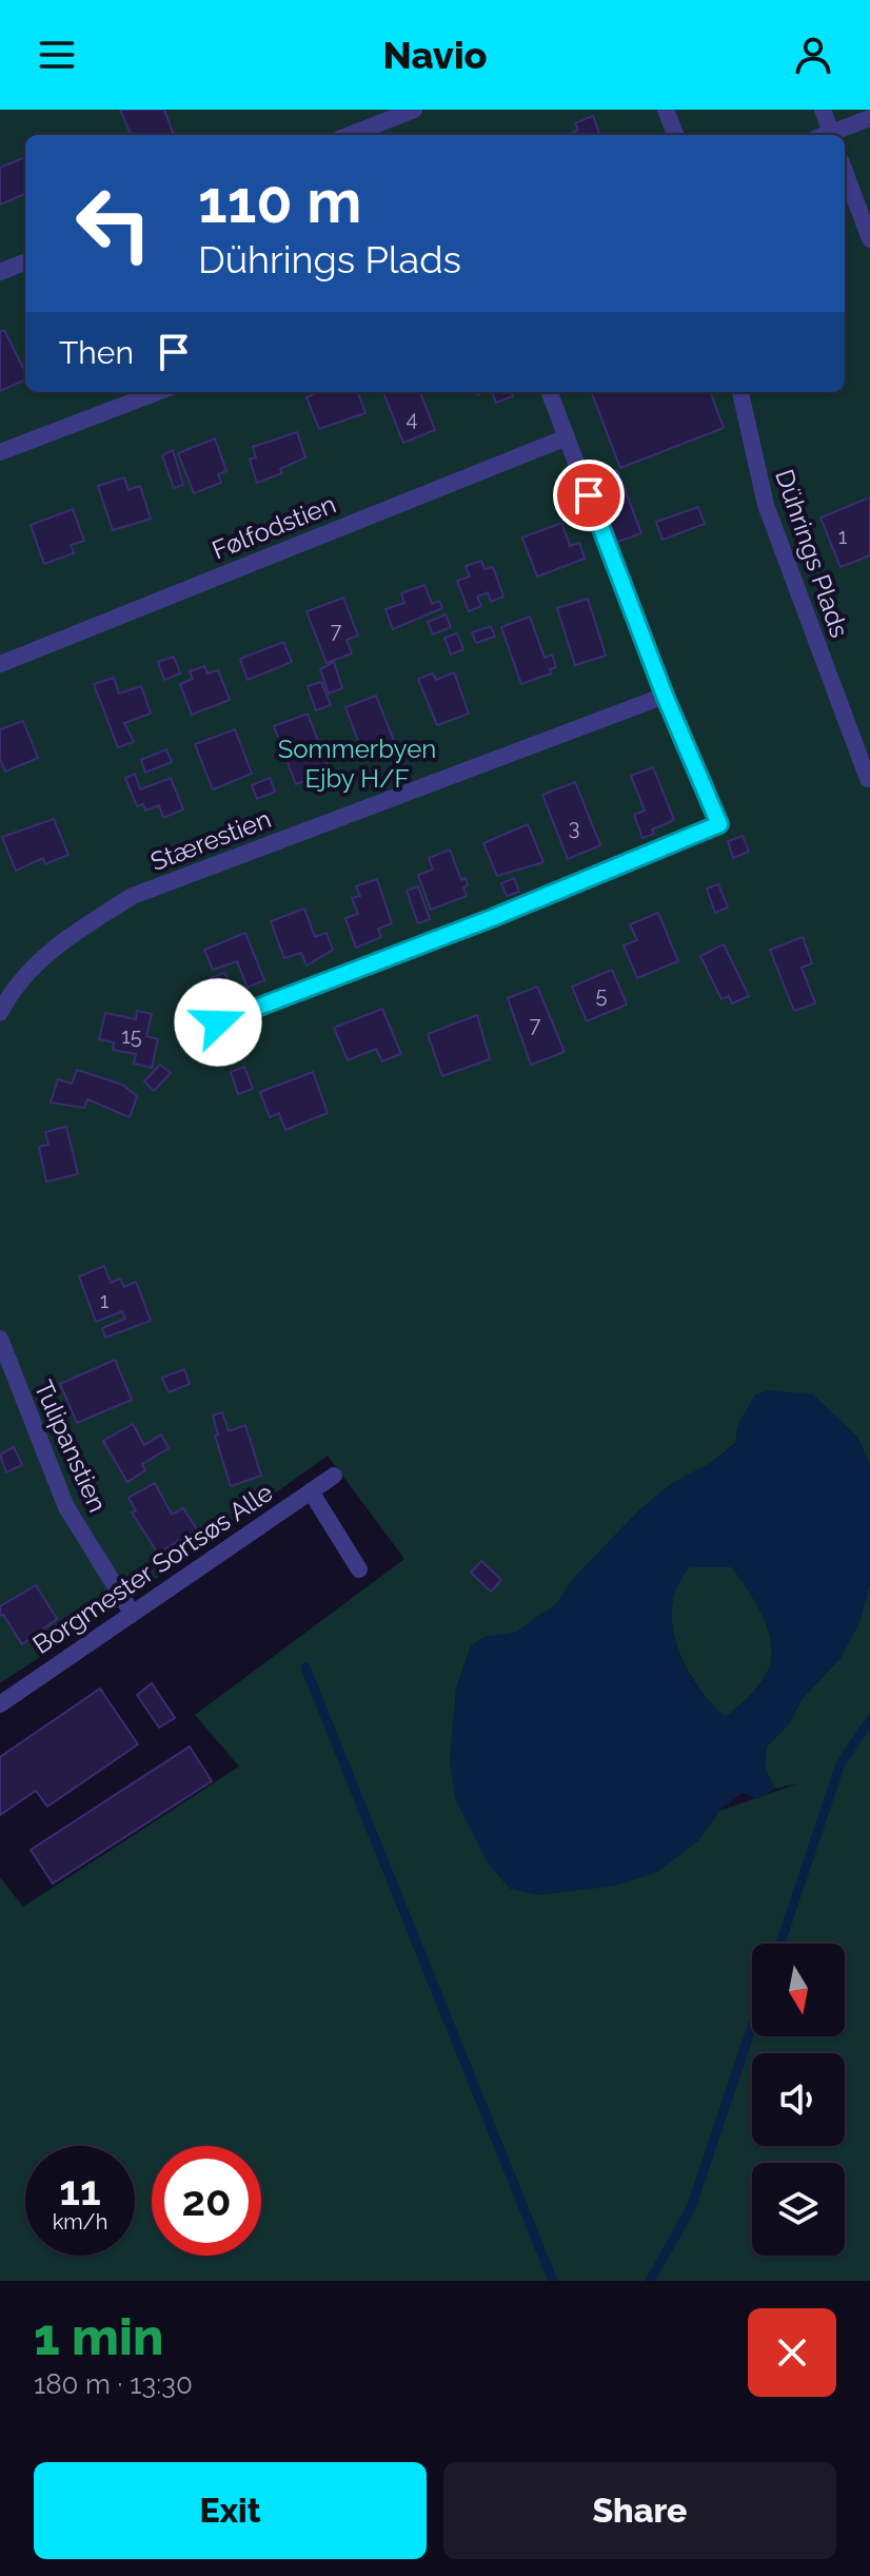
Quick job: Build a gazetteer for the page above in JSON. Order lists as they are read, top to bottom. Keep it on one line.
{"streets":{"lane":["Følfodstien","Dührings Plads","Stærestien","Tulipanstien","Borgmester Sortsøs Alle"]},"crossings":[["Tulipanstien","Borgmester Sortsøs Alle"]],"parks":["Sommerbyen Ejby H/F"],"house_numbers":["4","1","7","3","5","7","15","1"],"north":"bottom","page":{"header":"Navio","turn":["110 m","Dührings Plads"],"then":"Then","speed":"11 km/h","limit":"20","heading":["1 min","180 m · 13:30"],"buttons":["Exit","Share"]}}
